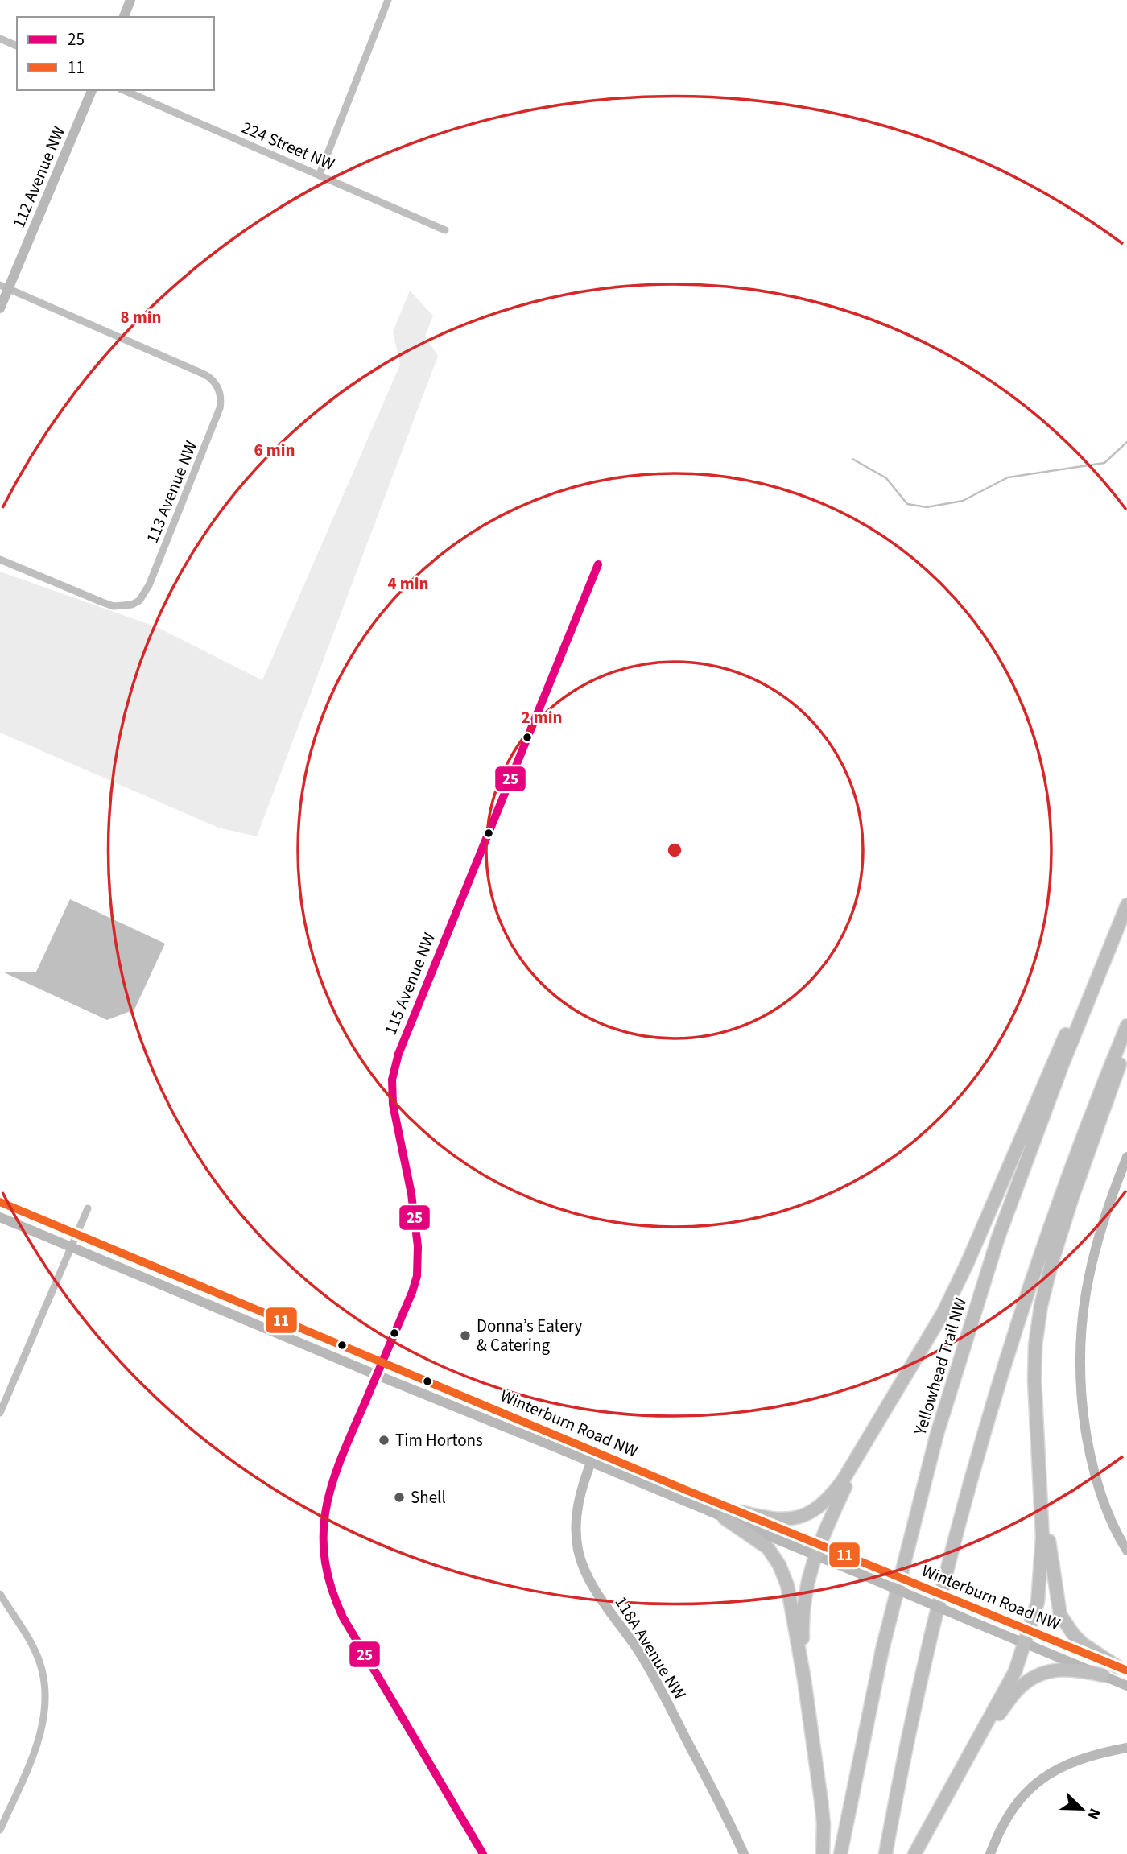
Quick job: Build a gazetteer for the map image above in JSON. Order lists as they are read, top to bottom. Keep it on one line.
{"streets":{"highway":["Yellowhead Trail NW"],"main road":["112 Avenue NW","115 Avenue NW","Winterburn Road NW","118A Avenue NW"],"street":["224 Street NW","113 Avenue NW"]},"crossings":[["112 Avenue NW","113 Avenue NW"],["115 Avenue NW","Winterburn Road NW"],["Winterburn Road NW","118A Avenue NW"]],"places":["Donna’s Eatery & Catering","Tim Hortons","Shell"],"lines":["transit line 25","transit line 11"],"legend":["25","11"],"north":"bottom right","rings":["8 min","6 min","4 min","2 min"]}
